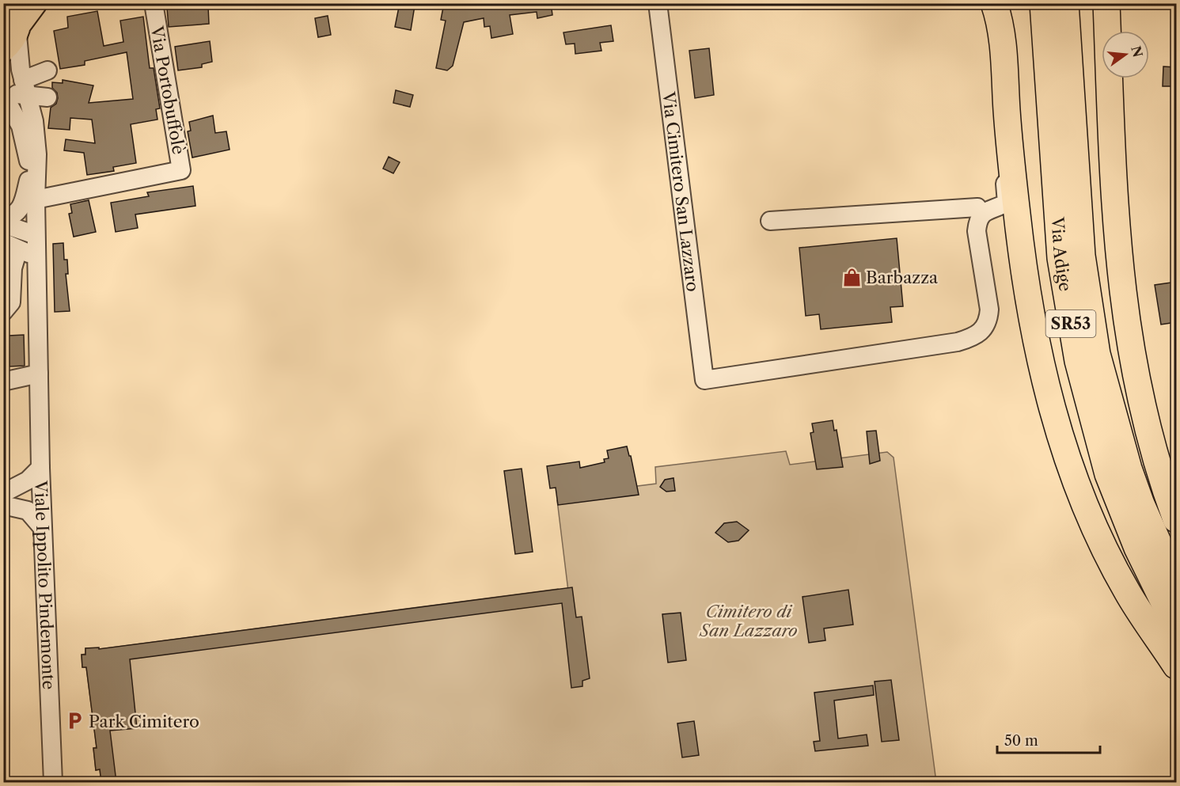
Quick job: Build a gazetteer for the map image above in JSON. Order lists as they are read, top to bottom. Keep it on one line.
{"streets":{"highway":["Via Adige","SR53"],"street":["Via Portobuffolè","Via Cimitero San Lazzaro","Viale Ippolito Pindemonte"]},"crossings":[["Via Portobuffolè","Viale Ippolito Pindemonte"],["Via Adige","SR53"]],"parks":["Cimitero di San Lazzaro"],"places":{"shop":["Barbazza"],"parking":["Park Cimitero"]},"scale_bar":"50 m","north":"right"}
